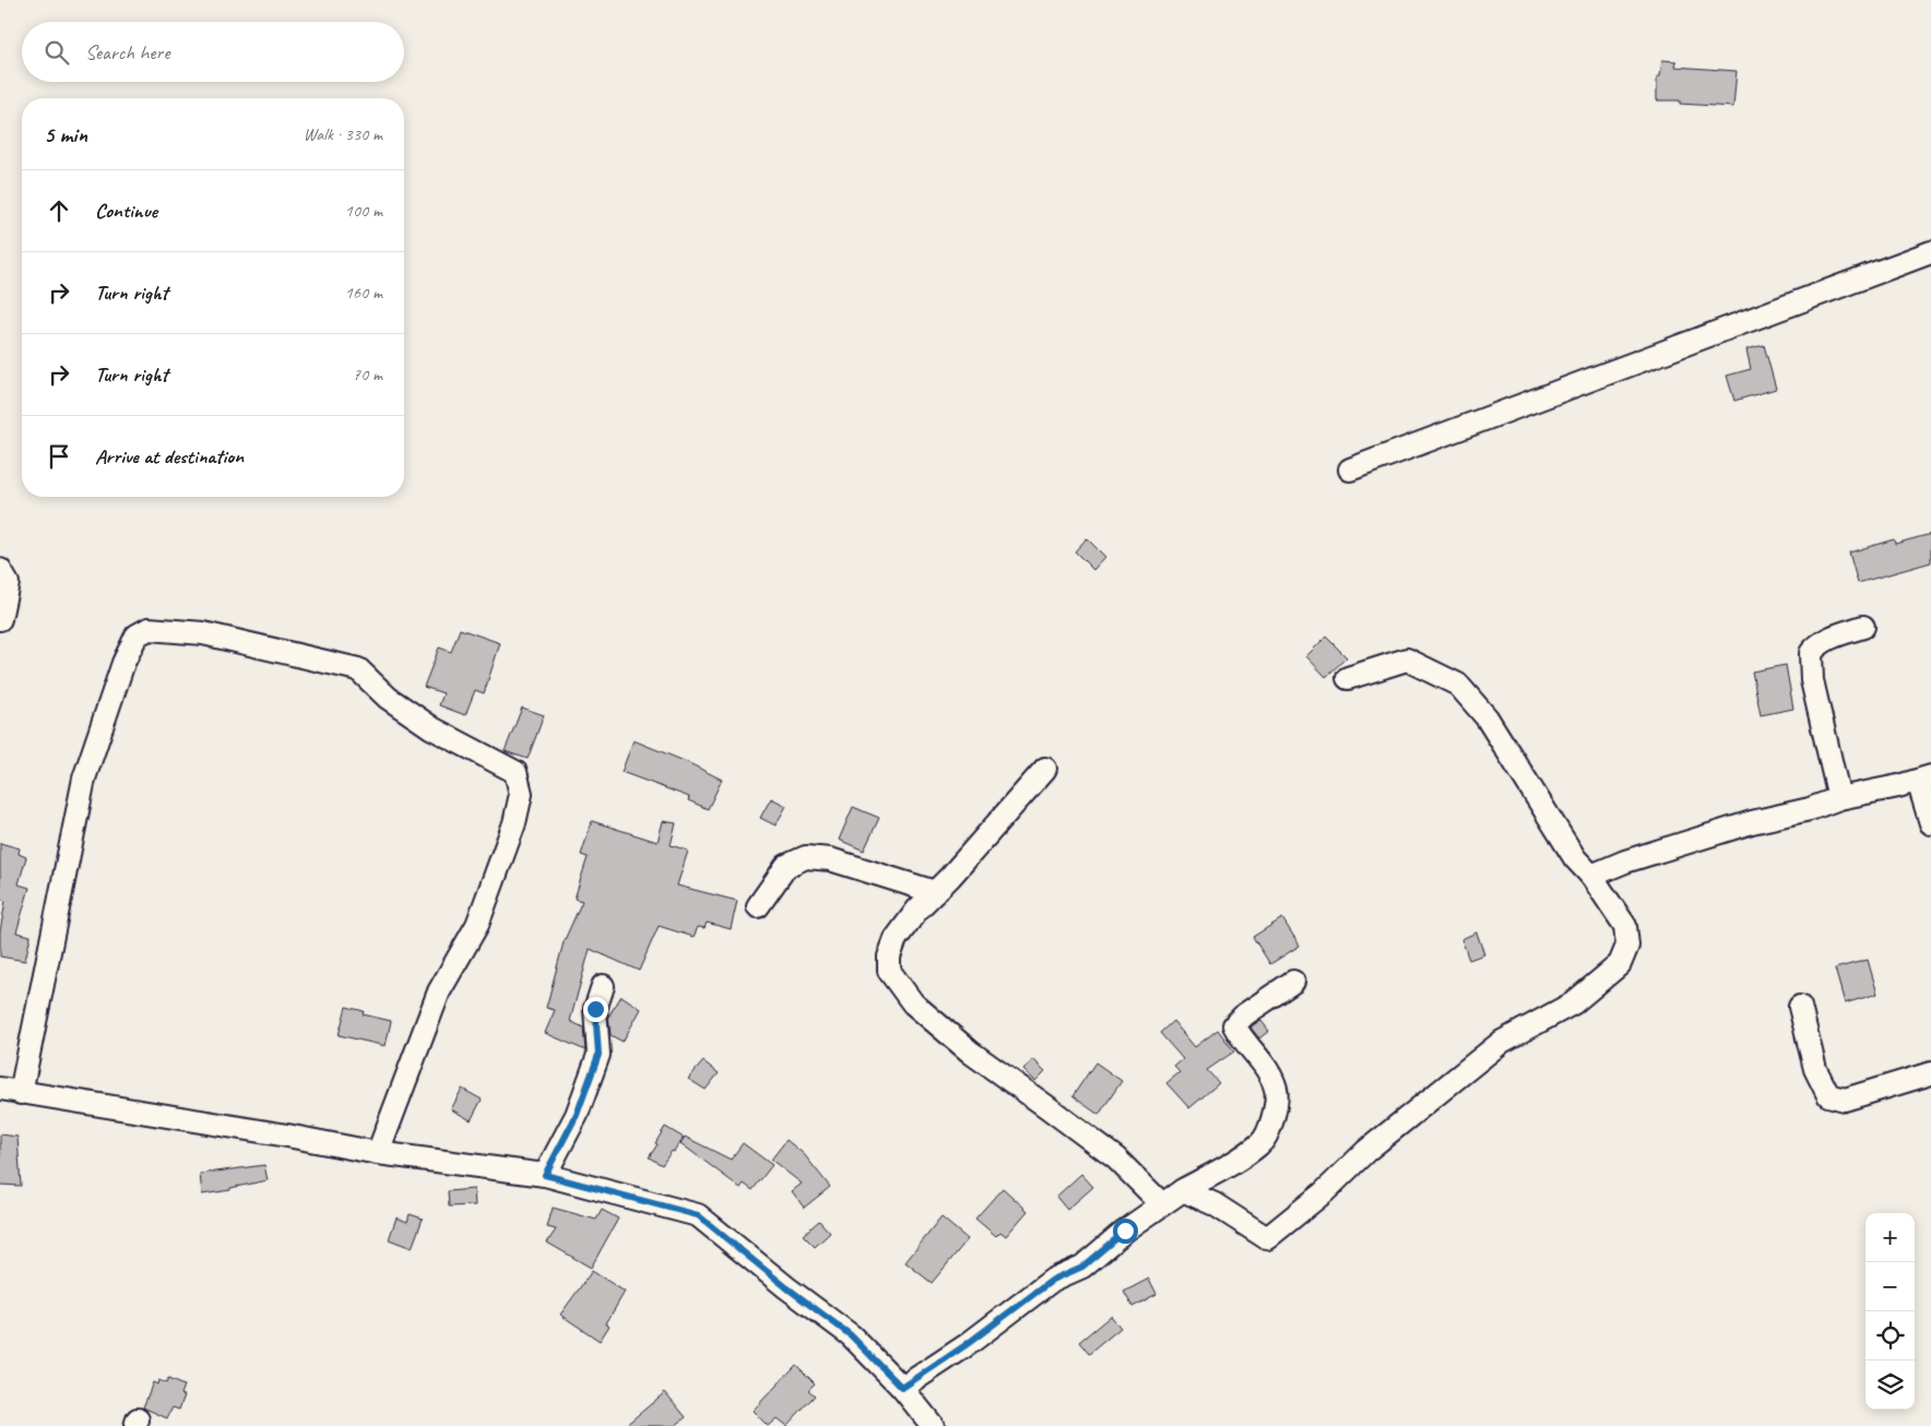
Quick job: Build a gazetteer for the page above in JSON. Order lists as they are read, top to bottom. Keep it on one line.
{"page":{"search":"Search here","heading":["5 min","Walk · 330 m"],"list":[["Continue","100 m"],["Turn right","160 m"],["Turn right","70 m"],"Arrive at destination"],"map_buttons":["+","−"]}}
